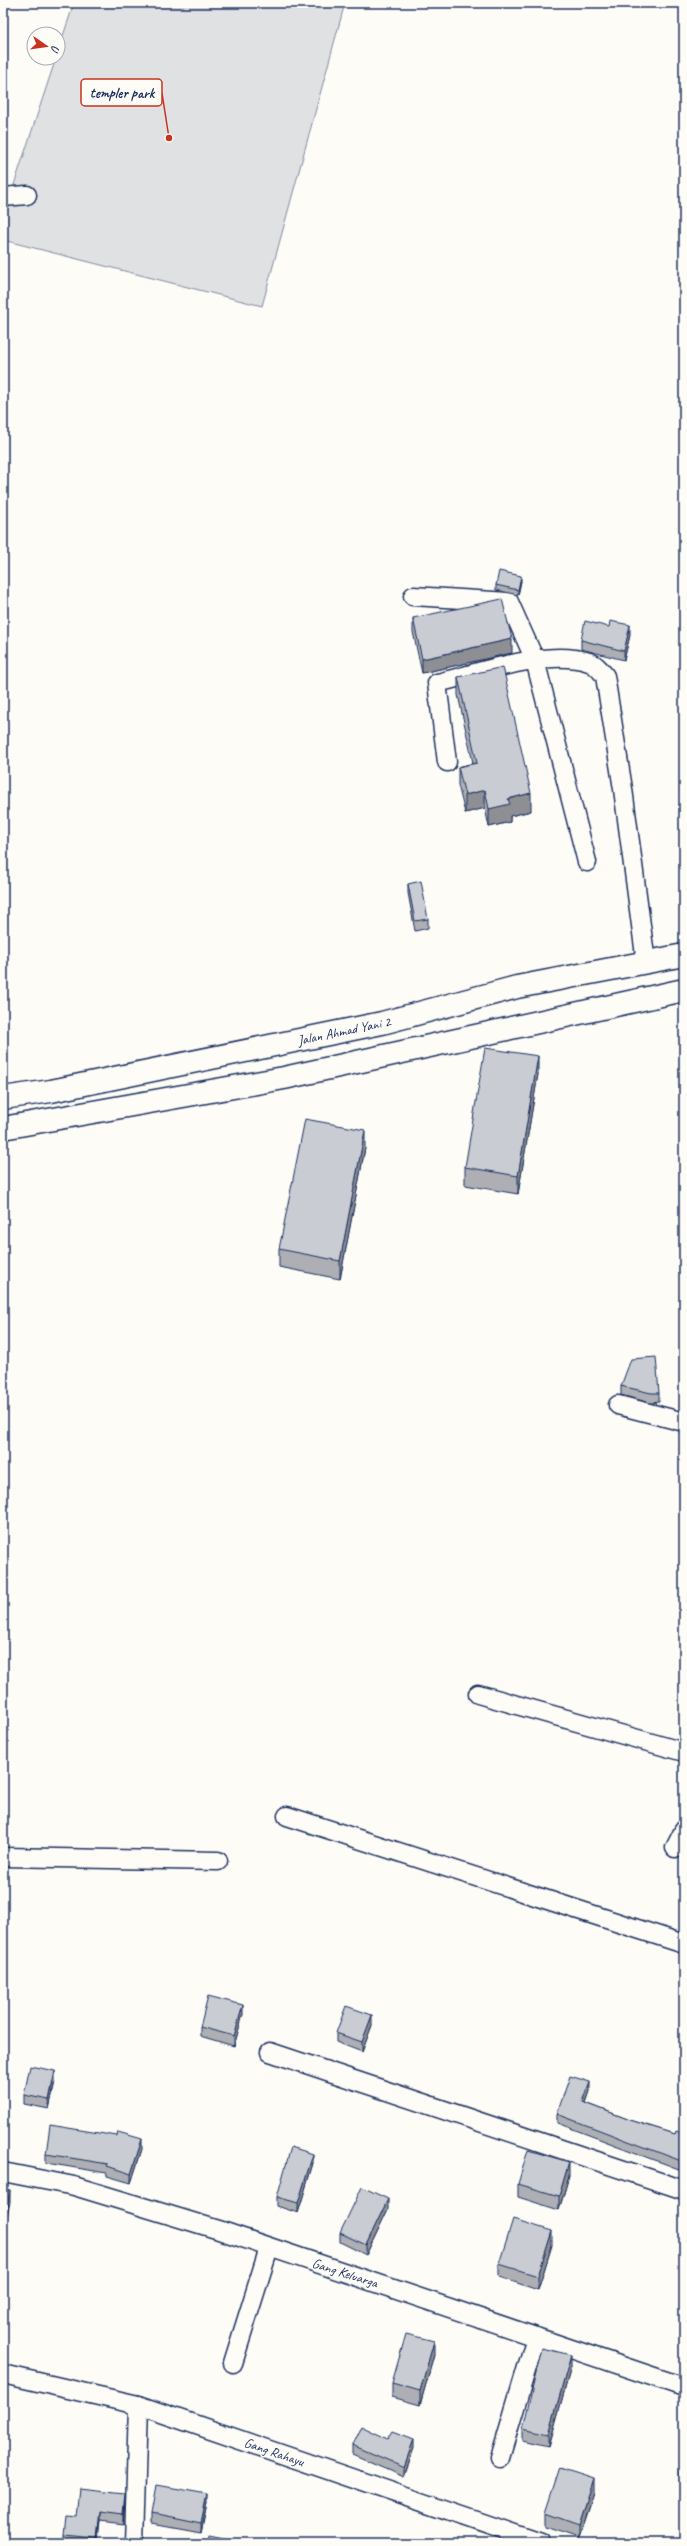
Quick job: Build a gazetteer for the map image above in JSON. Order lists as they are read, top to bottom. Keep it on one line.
{"streets":{"highway":["Jalan Ahmad Yani 2"],"street":["Gang Keluarga","Gang Rahayu"]},"places":["templer park"],"north":"right"}
